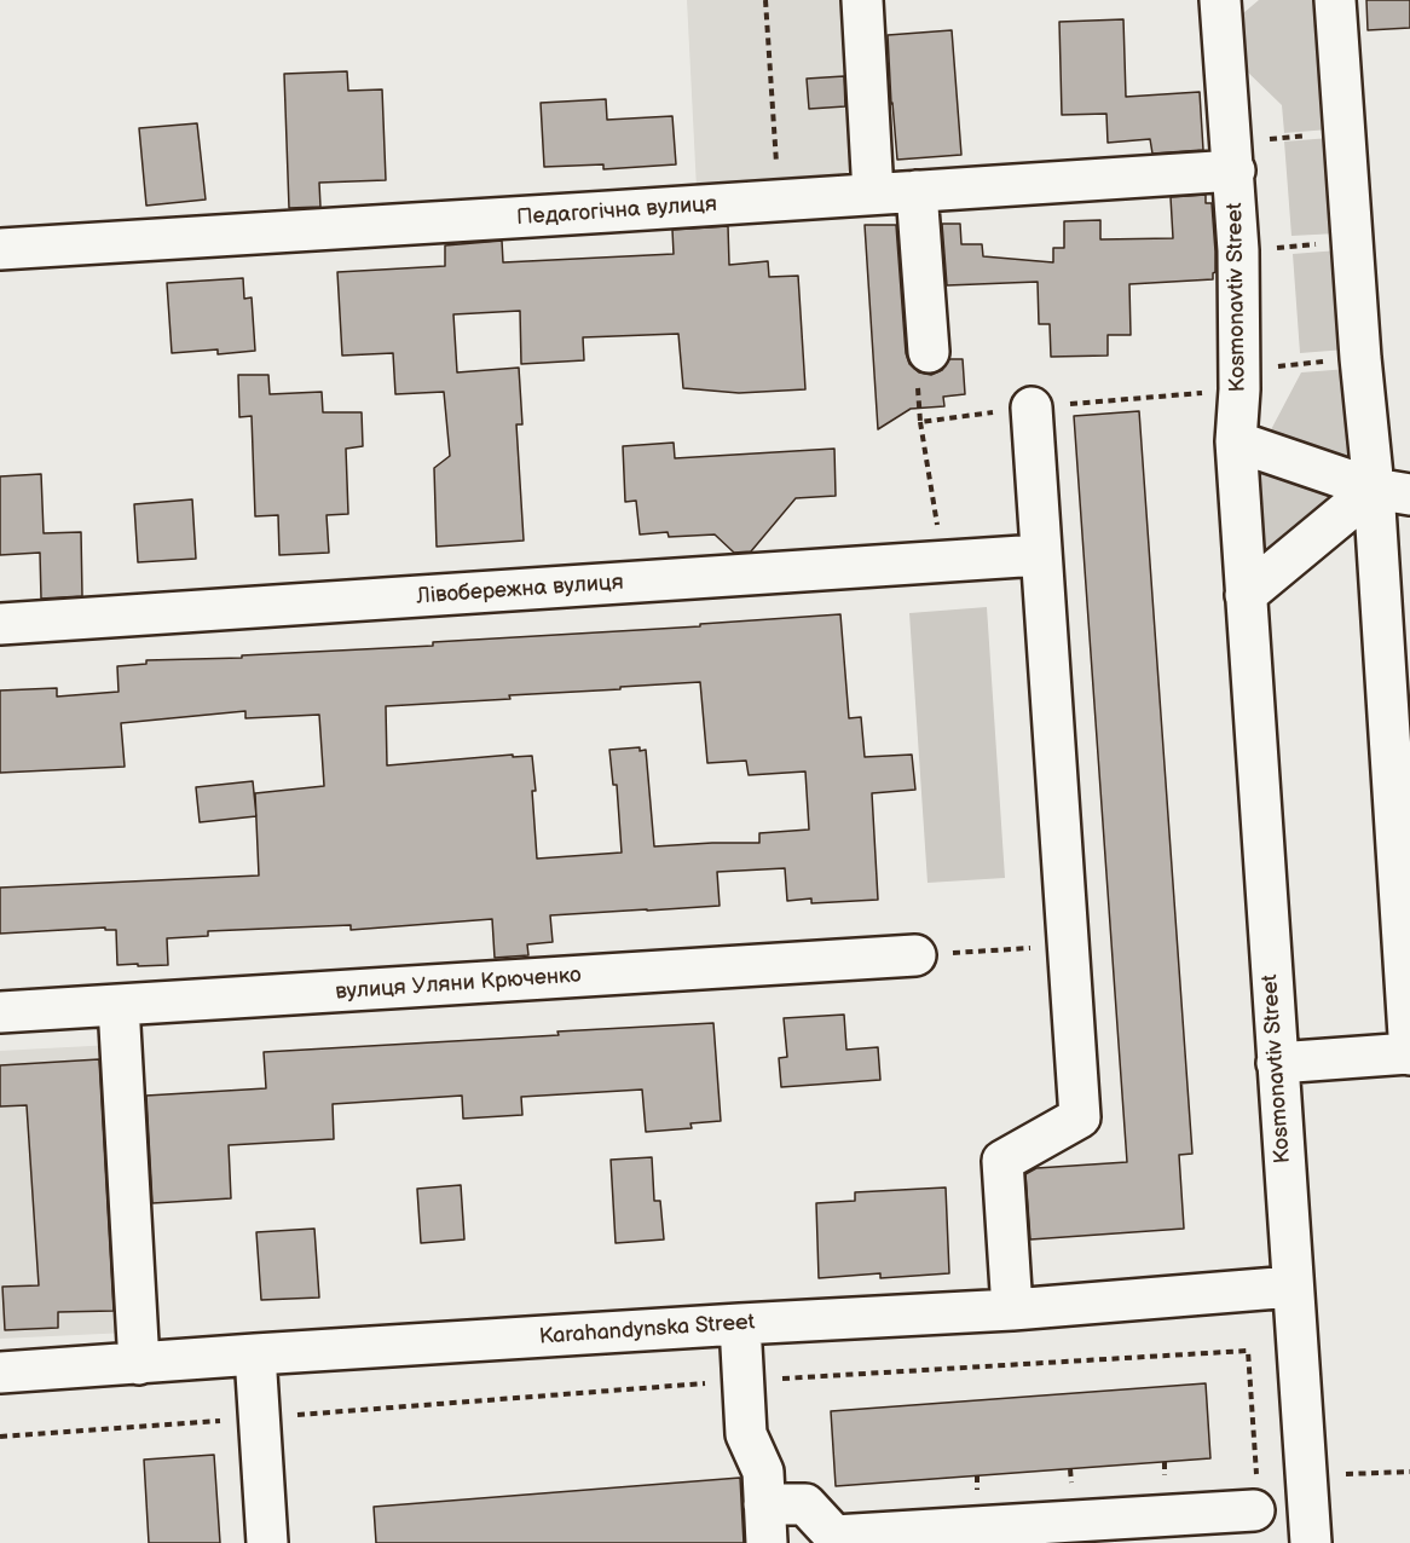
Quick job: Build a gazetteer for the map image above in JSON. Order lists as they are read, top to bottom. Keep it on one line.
{"streets":{"street":["Педагогічна вулиця","Kosmonavtiv Street","Лівобережна вулиця","вулиця Уляни Крюченко","Karahandynska Street"]},"crossings":[["Педагогічна вулиця","Kosmonavtiv Street"],["Kosmonavtiv Street","Karahandynska Street"]]}
